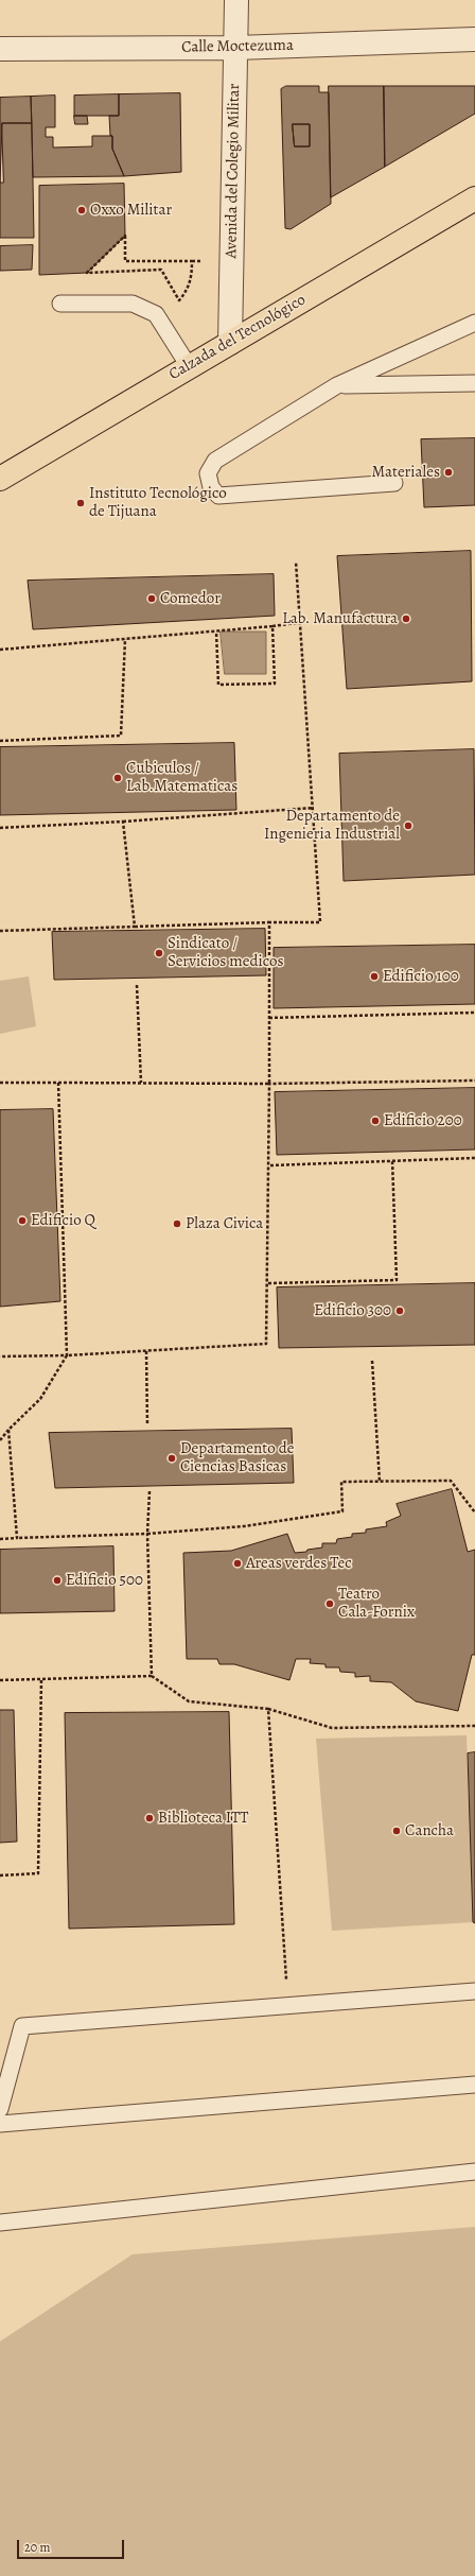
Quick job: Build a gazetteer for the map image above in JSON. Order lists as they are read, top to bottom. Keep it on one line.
{"streets":{"main road":["Calzada del Tecnológico"],"street":["Calle Moctezuma","Avenida del Colegio Militar"]},"crossings":[["Calle Moctezuma","Avenida del Colegio Militar"],["Avenida del Colegio Militar","Calzada del Tecnológico"]],"places":["Oxxo Militar","Materiales","Instituto Tecnológico de Tijuana","Comedor","Lab. Manufactura","Cubiculos / Lab.Matematicas","Departamento de Ingenieria Industrial","Sindicato / Servicios medicos","Edificio 100","Edificio 200","Edificio Q","Plaza Civica","Edificio 300","Departamento de Ciencias Basicas","Areas verdes Tec","Edificio 500","Teatro Cala-Fornix","Biblioteca ITT","Cancha"],"scale_bar":"20 m"}
